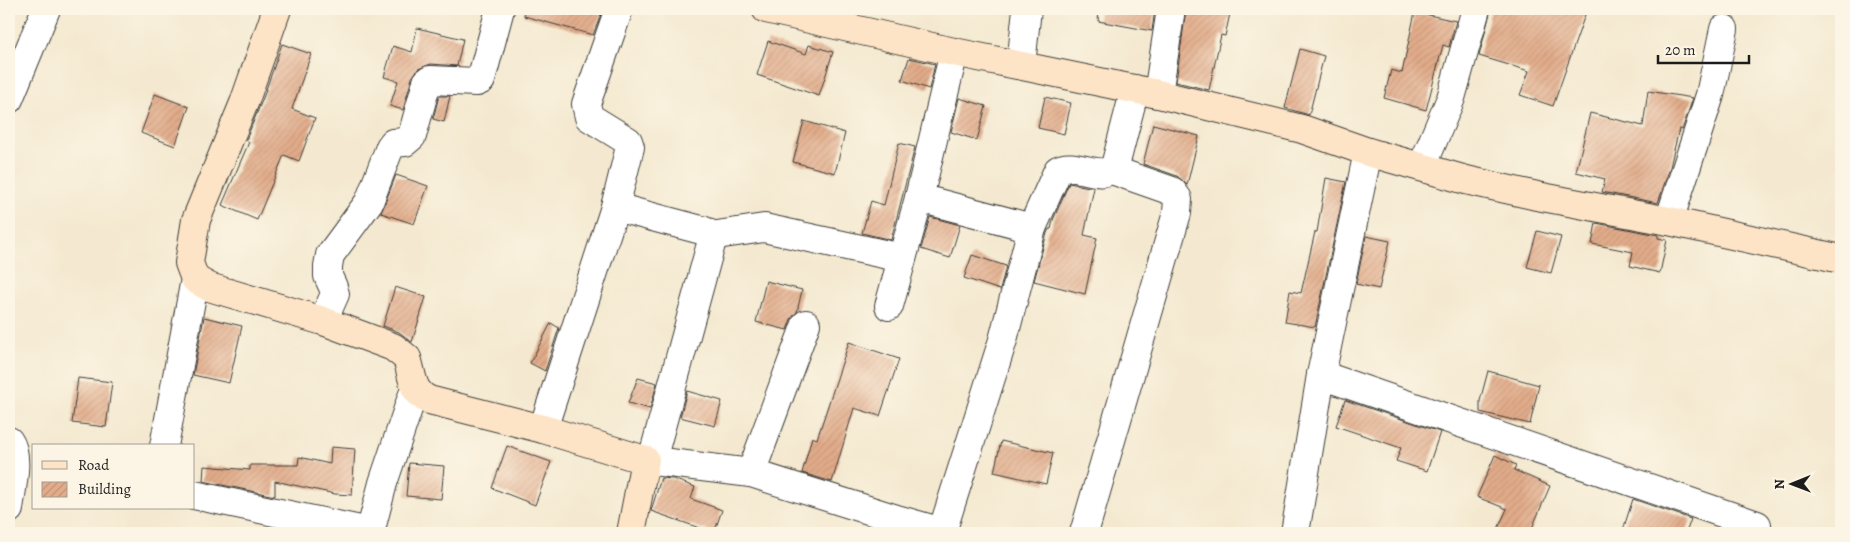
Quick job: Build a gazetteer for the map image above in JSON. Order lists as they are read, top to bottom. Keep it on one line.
{"legend":["Road","Building"],"scale_bar":"20 m","north":"left"}
